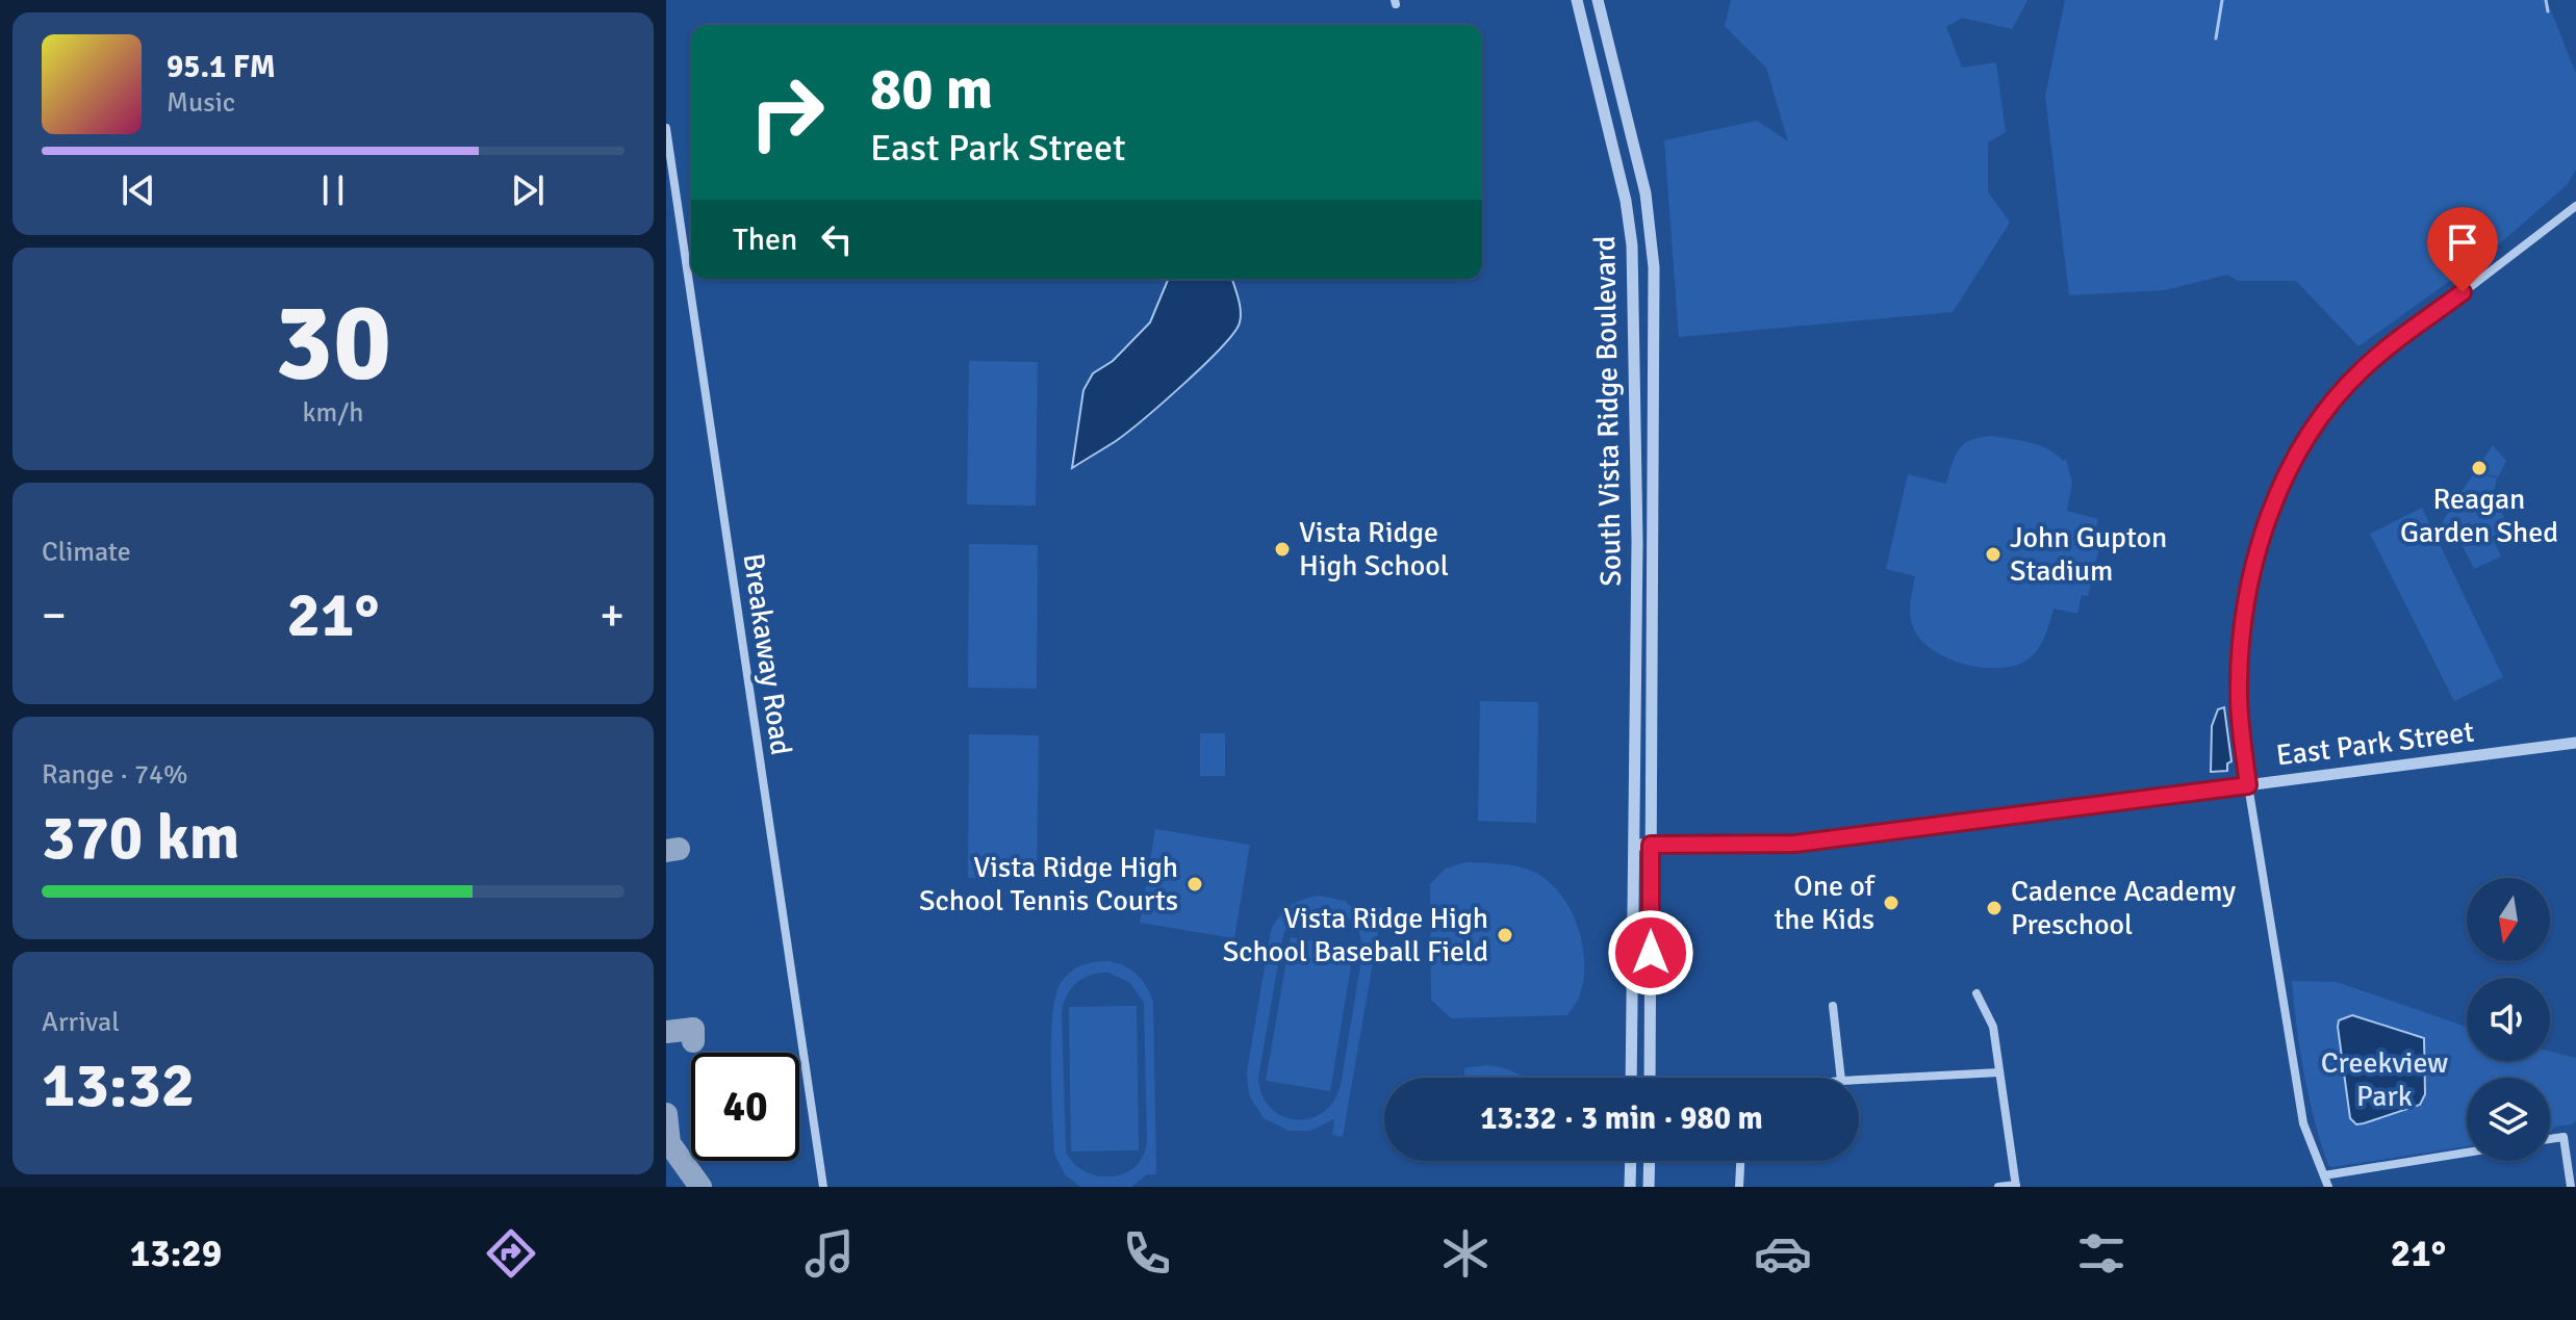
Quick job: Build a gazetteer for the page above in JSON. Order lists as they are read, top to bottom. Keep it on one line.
{"streets":{"street":["South Vista Ridge Boulevard","Breakaway Road","East Park Street"]},"crossings":[["South Vista Ridge Boulevard","East Park Street"]],"parks":["Creekview Park"],"places":["Reagan Garden Shed","Vista Ridge High School","John Gupton Stadium","Vista Ridge High School Tennis Courts","One of the Kids","Cadence Academy Preschool","Vista Ridge High School Baseball Field"],"north":"bottom","page":{"turn":["80 m","East Park Street"],"song":["95.1 FM","Music"],"then":"Then","tile":[["30","km/h"],"Climate",["Range · 74%","370 km"],["Arrival","13:32"]],"heat":["−","21°","+"],"limit":"40","trip":"13:32 · 3 min · 980 m","tabs":["13:29","21°"]}}
